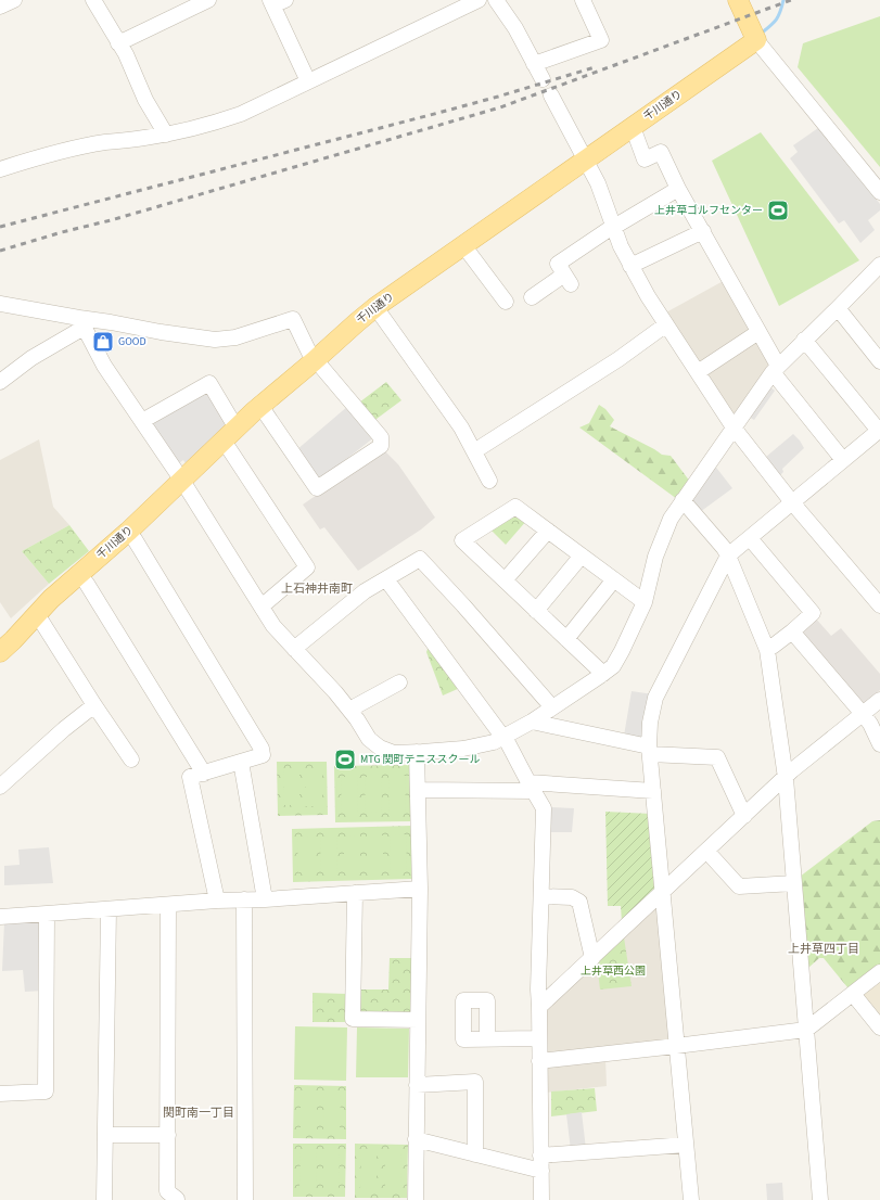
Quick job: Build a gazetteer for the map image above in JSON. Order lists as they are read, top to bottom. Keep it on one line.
{"streets":{"main road":["千川通り"]},"districts":["上石神井南町","上井草四丁目","関町南一丁目"],"parks":["上井草西公園"],"places":{"sports":["上井草ゴルフセンター","MTG 関町テニススクール"],"shop":["GOOD"]}}
